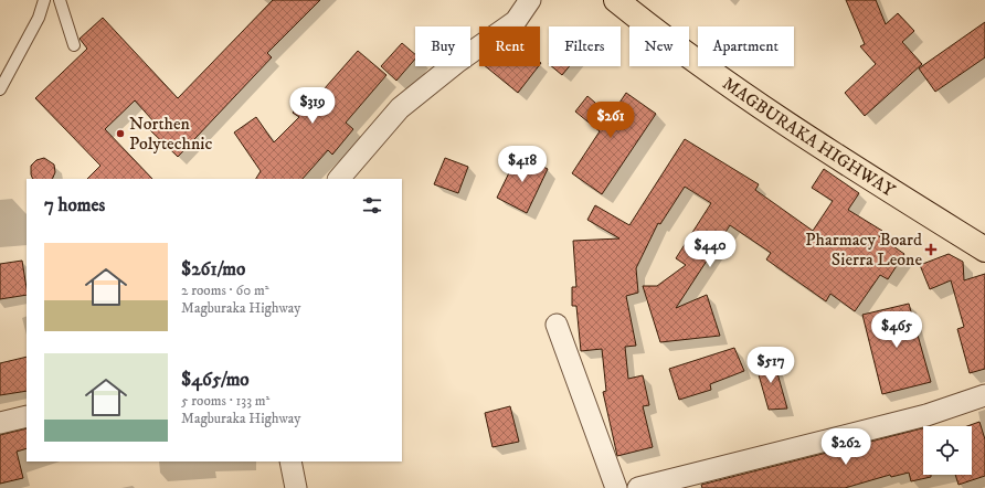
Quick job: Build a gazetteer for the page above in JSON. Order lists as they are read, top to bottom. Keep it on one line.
{"streets":{"main road":["MAGBURAKA HIGHWAY"]},"places":{"other":["Northen Polytechnic"],"health":["Pharmacy Board Sierra Leone"]},"page":{"chip":["Buy","Rent","Filters","New","Apartment"],"price":["$319","$261","$418","$440","$465","$517","$262"],"heading":"7 homes","list":[{"name":"$261/mo","note":"2 rooms · 60 m² · Magburaka Highway"},{"name":"$465/mo","note":"5 rooms · 133 m² · Magburaka Highway"}]}}
